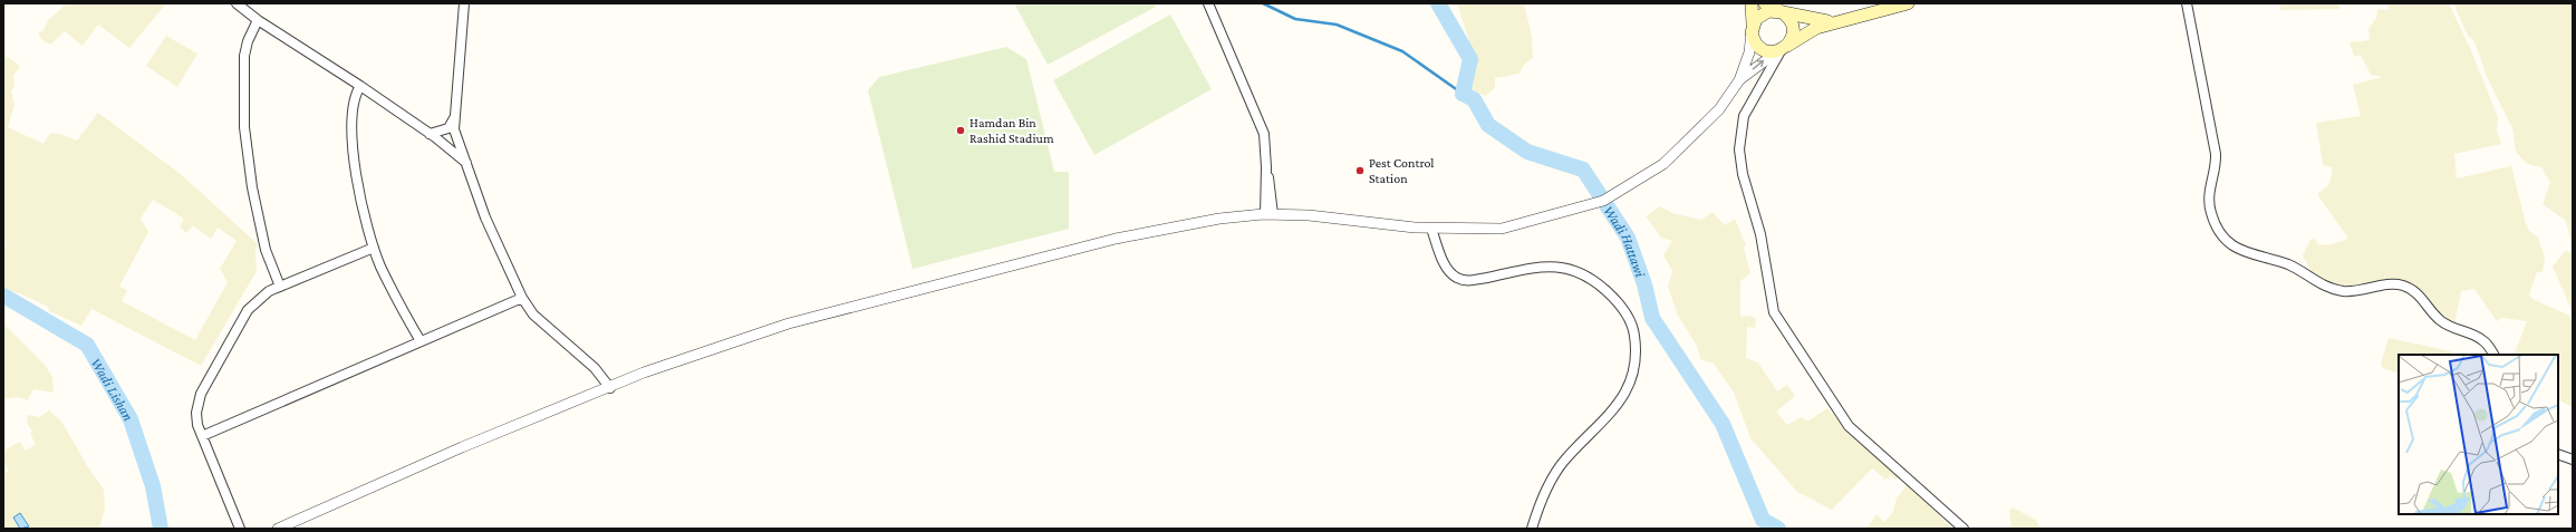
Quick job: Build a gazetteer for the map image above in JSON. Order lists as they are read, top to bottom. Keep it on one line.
{"water":["Wadi Hattawi","Wadi Lishan"],"places":["Hamdan Bin Rashid Stadium","Pest Control Station"]}
